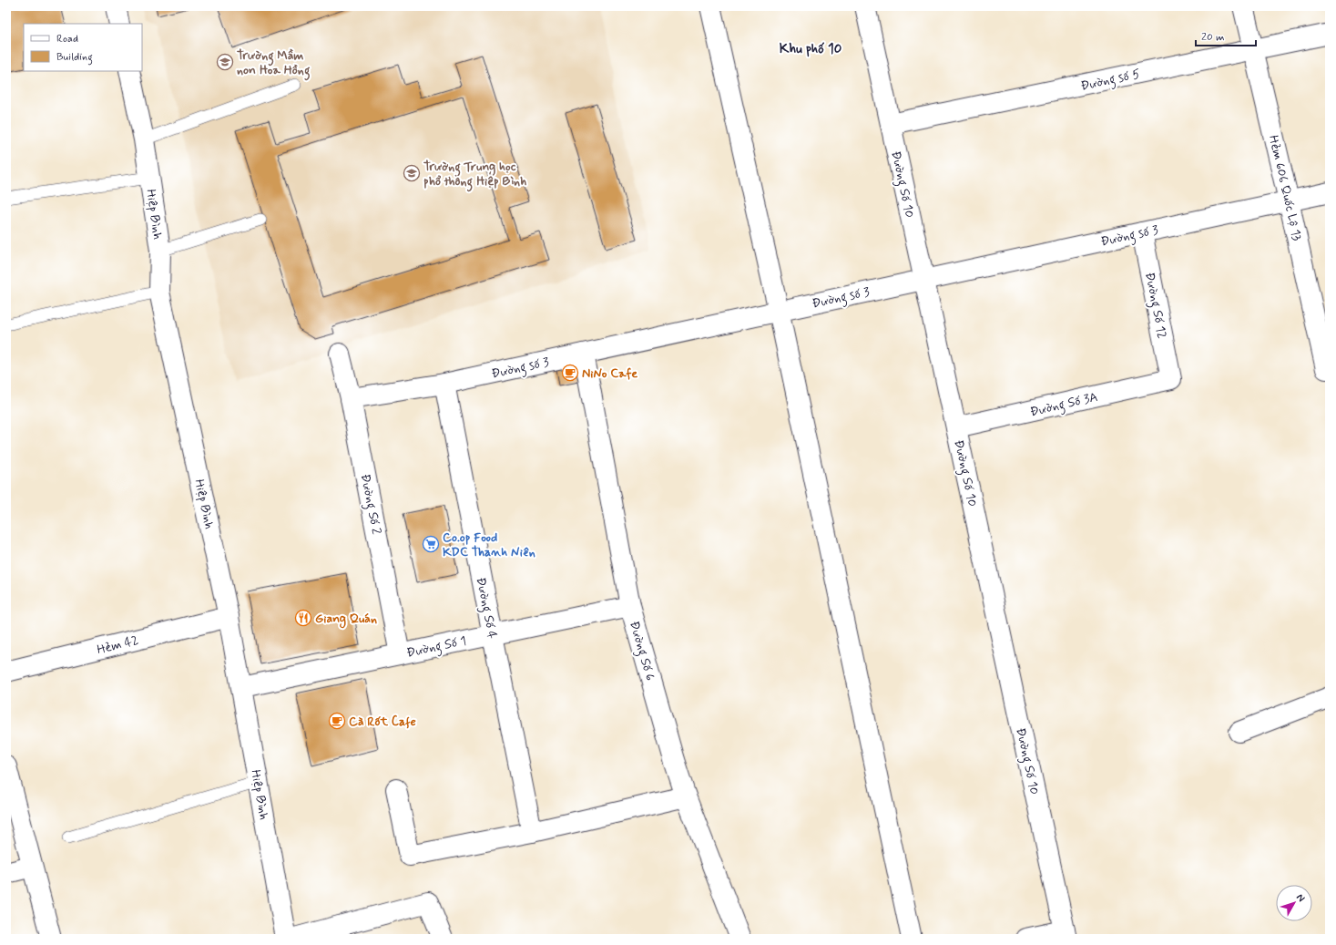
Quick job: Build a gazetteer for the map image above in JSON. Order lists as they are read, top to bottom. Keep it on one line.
{"streets":{"street":["Đường số 5","Đường Số 10","Hẻm 606 Quốc Lộ 13","Hiệp Bình","Đường số 3","Đường Số 12","Đường Số 3A","Đường Số 2","Đường Số 4","Hẻm 42","Đường Số 1","Đường Số 6"]},"crossings":[["Đường số 5","Đường Số 10"],["Đường số 5","Hẻm 606 Quốc Lộ 13"],["Đường Số 10","Đường số 3"],["Đường Số 10","Đường Số 3A"],["Hẻm 606 Quốc Lộ 13","Đường số 3"],["Hiệp Bình","Hẻm 42"],["Hiệp Bình","Đường Số 1"],["Đường số 3","Đường Số 12"],["Đường số 3","Đường Số 2"],["Đường số 3","Đường Số 4"],["Đường số 3","Đường Số 6"],["Đường Số 12","Đường Số 3A"],["Đường Số 2","Đường Số 1"],["Đường Số 4","Đường Số 1"],["Đường Số 1","Đường Số 6"]],"districts":["Khu phố 10"],"places":{"school or university":["Trường Mầm non Hoa Hồng","Trường Trung học phổ thông Hiệp Bình"],"cafe":["NiNo Cafe","Cà Rốt Cafe"],"supermarket":["Co.op Food KDC Thanh Niên"],"restaurant":["Giang Quán"]},"legend":["Road","Building"],"scale_bar":"20 m","north":"top right"}
